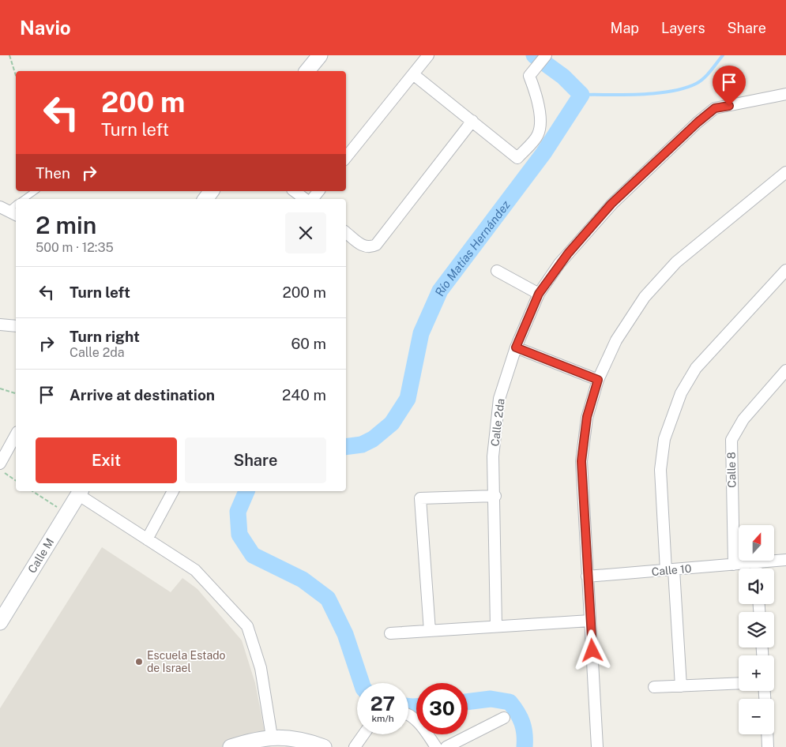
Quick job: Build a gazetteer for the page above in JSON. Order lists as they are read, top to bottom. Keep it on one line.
{"streets":{"street":["Calle 2da","Calle 8","Calle M","Calle 10"]},"crossings":[["Calle 8","Calle 10"]],"water":["Río Matías Hernández"],"places":["Escuela Estado de Israel"],"north":"top","page":{"header":"Navio","nav":["Map","Layers","Share"],"turn":["200 m","Turn left"],"then":"Then","heading":["2 min","500 m · 12:35"],"list":[{"name":"Turn left","value":"200 m"},{"name":"Turn right","note":"Calle 2da","value":"60 m"},{"name":"Arrive at destination","value":"240 m"}],"buttons":["Exit","Share"],"map_buttons":["+","−"],"speed":"27 km/h","limit":"30"}}
